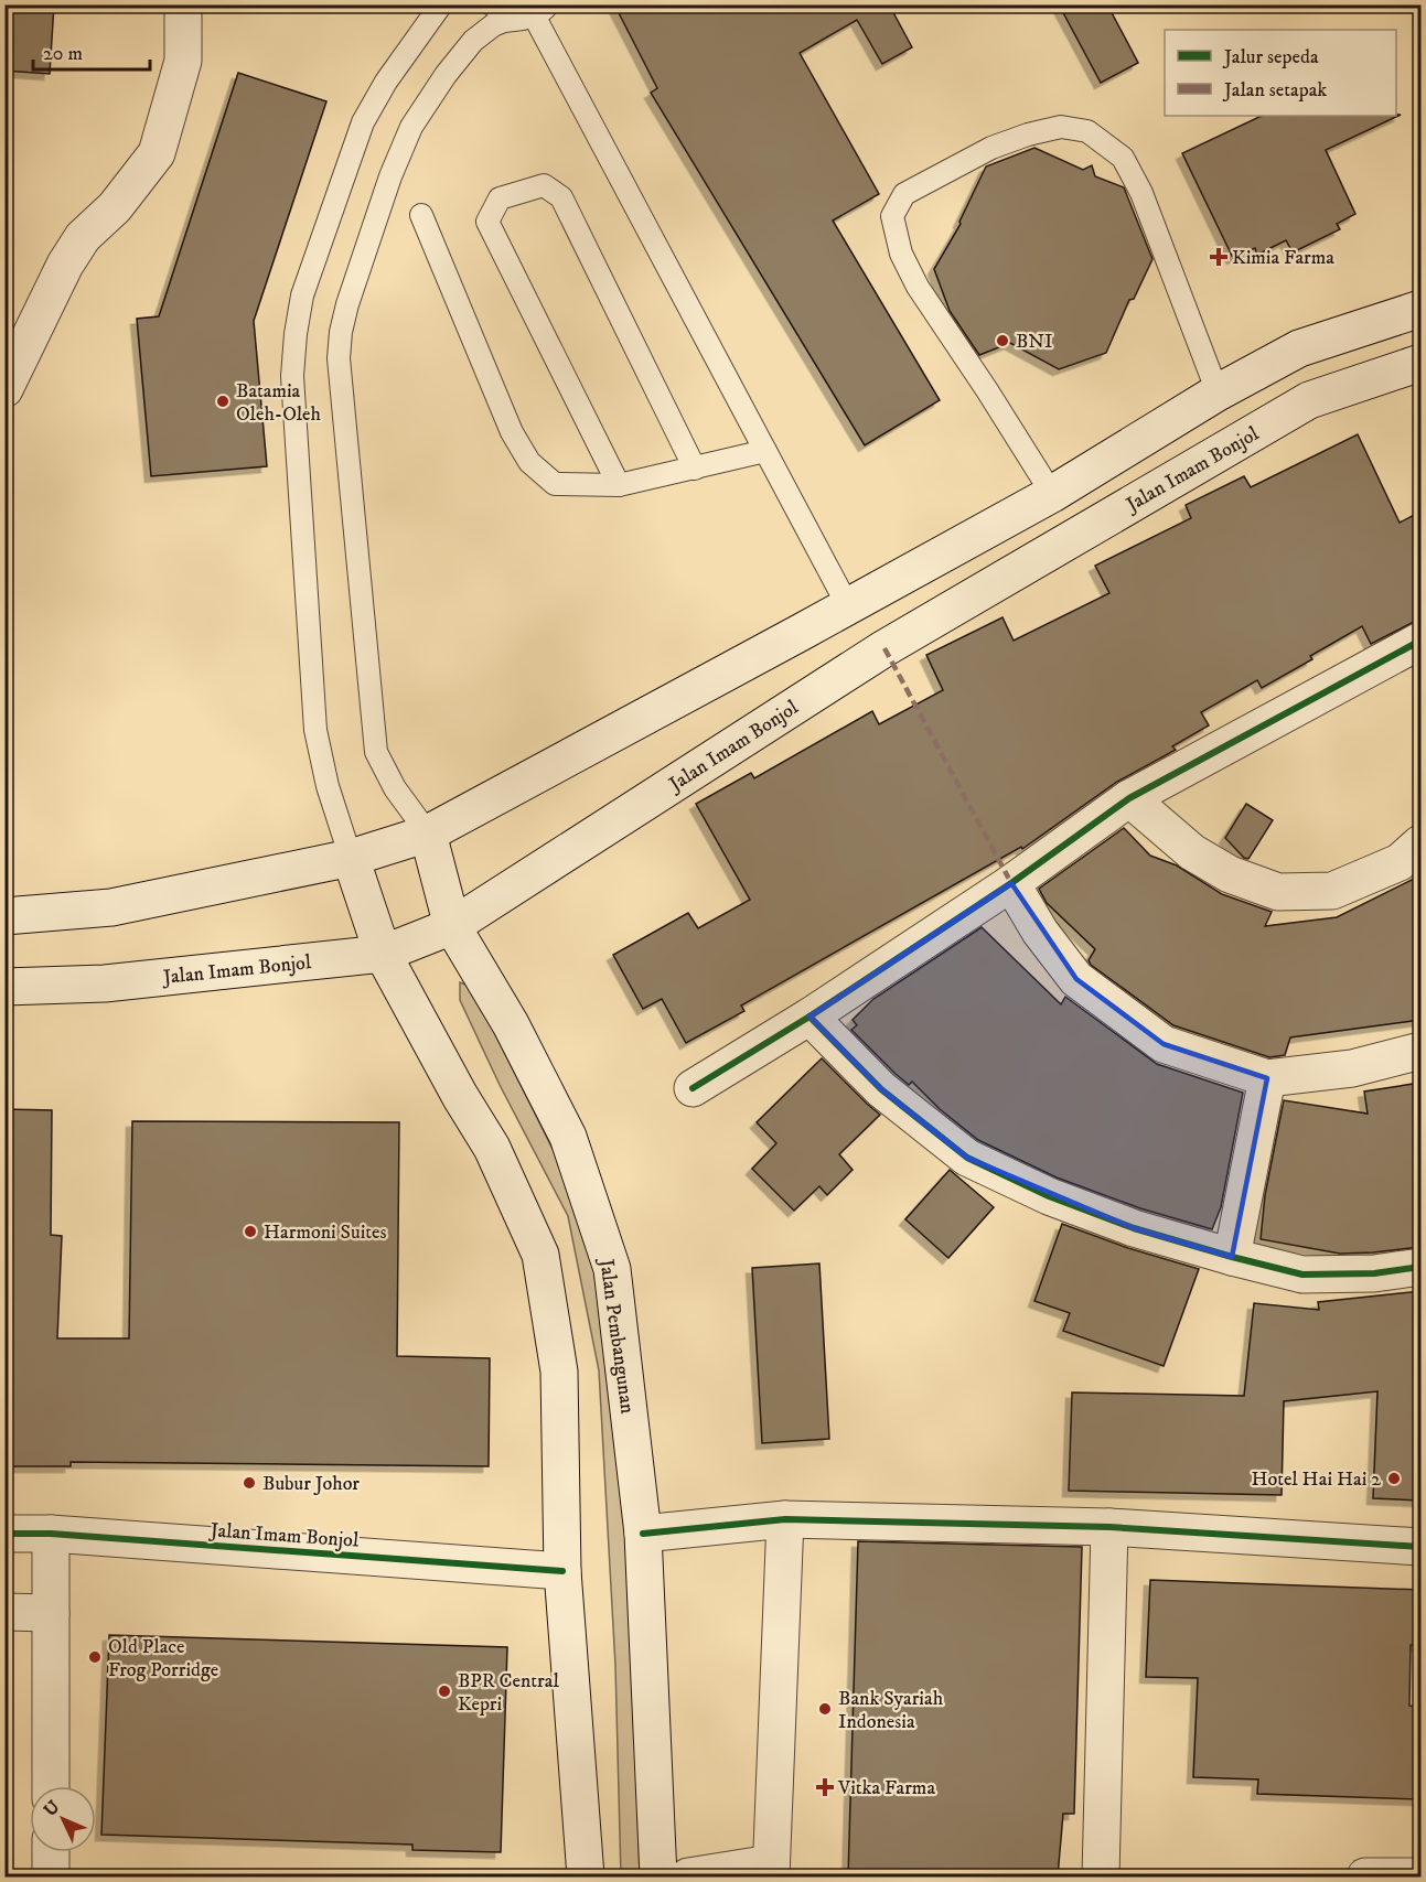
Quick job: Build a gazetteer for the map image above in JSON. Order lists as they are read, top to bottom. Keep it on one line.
{"streets":{"street":["Jalan Imam Bonjol","Jalan Pembangunan"]},"crossings":[["Jalan Imam Bonjol","Jalan Pembangunan"]],"places":{"health":["Kimia Farma","Vitka Farma"],"other":["BNI","Batamia Oleh-Oleh","Harmoni Suites","Hotel Hai Hai 2","Bubur Johor","Old Place Frog Porridge","BPR Central Kepri","Bank Syariah Indonesia"]},"legend":["Jalur sepeda","Jalan setapak"],"scale_bar":"20 m","north":"top left"}
